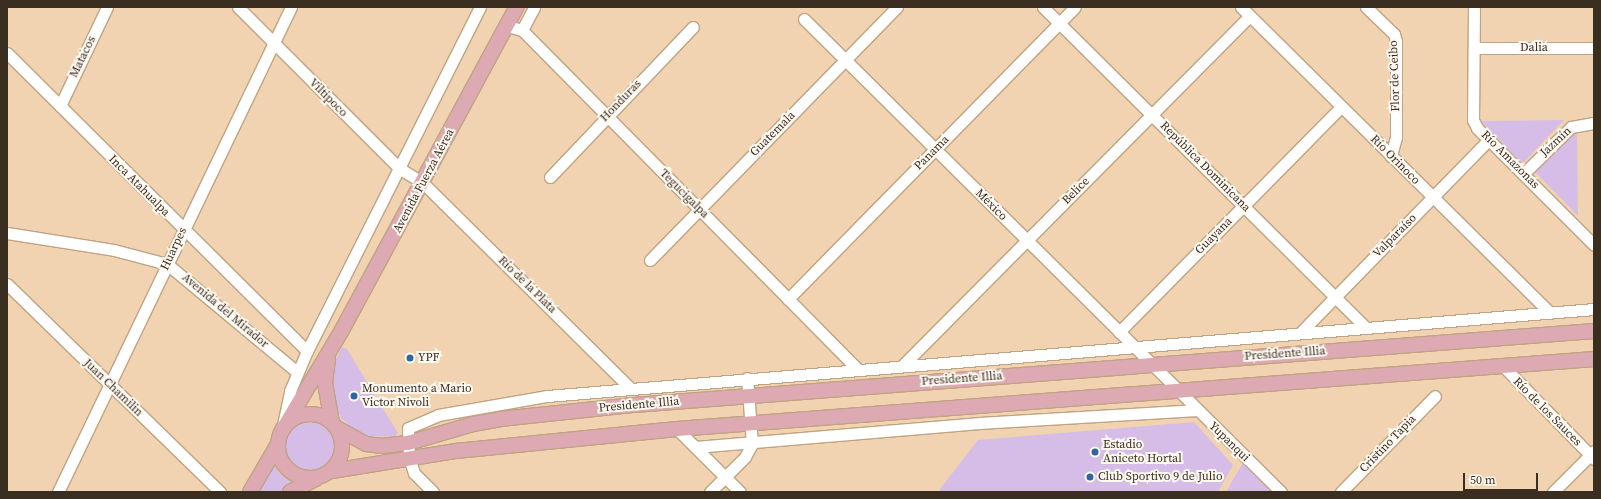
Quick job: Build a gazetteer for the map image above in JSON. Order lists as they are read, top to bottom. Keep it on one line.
{"streets":{"main road":["Avenida Fuerza Aérea","Presidente Illia"],"street":["Dalia","Matacos","Flor de Ceibo","Viltipoco","Honduras","Guatemala","Jazmín","Panama","Río Orinoco","Río Amazonas","República Dominicana","Inca Atahualpa","Belice","Tegucigalpa","México","Guayana","Valparaíso","Huarpes","Río de la Plata","Avenida del Mirador","Juan Chamilin","Río de los Sauces","Yupanqui","Cristino Tapia"]},"crossings":[["Dalia","Río Amazonas"],["Matacos","Inca Atahualpa"],["Flor de Ceibo","Río Orinoco"],["Viltipoco","Avenida Fuerza Aérea"],["Viltipoco","Huarpes"],["Viltipoco","Río de la Plata"],["Honduras","Tegucigalpa"],["Guatemala","Tegucigalpa"],["Guatemala","México"],["Jazmín","Río Amazonas"],["Panama","República Dominicana"],["Panama","Tegucigalpa"],["Panama","México"],["Río Orinoco","Belice"],["Río Orinoco","Guayana"],["Río Orinoco","Valparaíso"],["Río Amazonas","Valparaíso"],["República Dominicana","Belice"],["República Dominicana","Guayana"],["República Dominicana","Valparaíso"],["Avenida Fuerza Aérea","Río de la Plata"],["Avenida Fuerza Aérea","Presidente Illia"],["Inca Atahualpa","Huarpes"],["Belice","México"],["México","Guayana"],["México","Presidente Illia"],["México","Yupanqui"],["Huarpes","Avenida del Mirador"],["Huarpes","Juan Chamilin"]],"places":["YPF","Monumento a Mario Victor Nivoli","Estadio Aniceto Hortal","Club Sportivo 9 de Julio"],"scale_bar":"50 m"}
